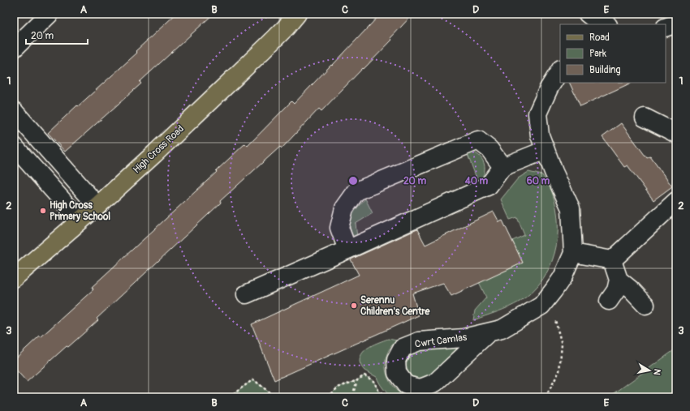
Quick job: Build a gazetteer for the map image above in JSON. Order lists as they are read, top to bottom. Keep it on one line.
{"streets":{"main road":["High Cross Road"],"street":["Cwrt Camlas"]},"places":["High Cross Primary School","Serennu Children's Centre"],"legend":["Road","Park","Building"],"scale_bar":"20 m","north":"right","grid":{"columns":["A","B","C","D","E"],"rows":["1","2","3"]},"rings":["20 m","40 m","60 m"]}
